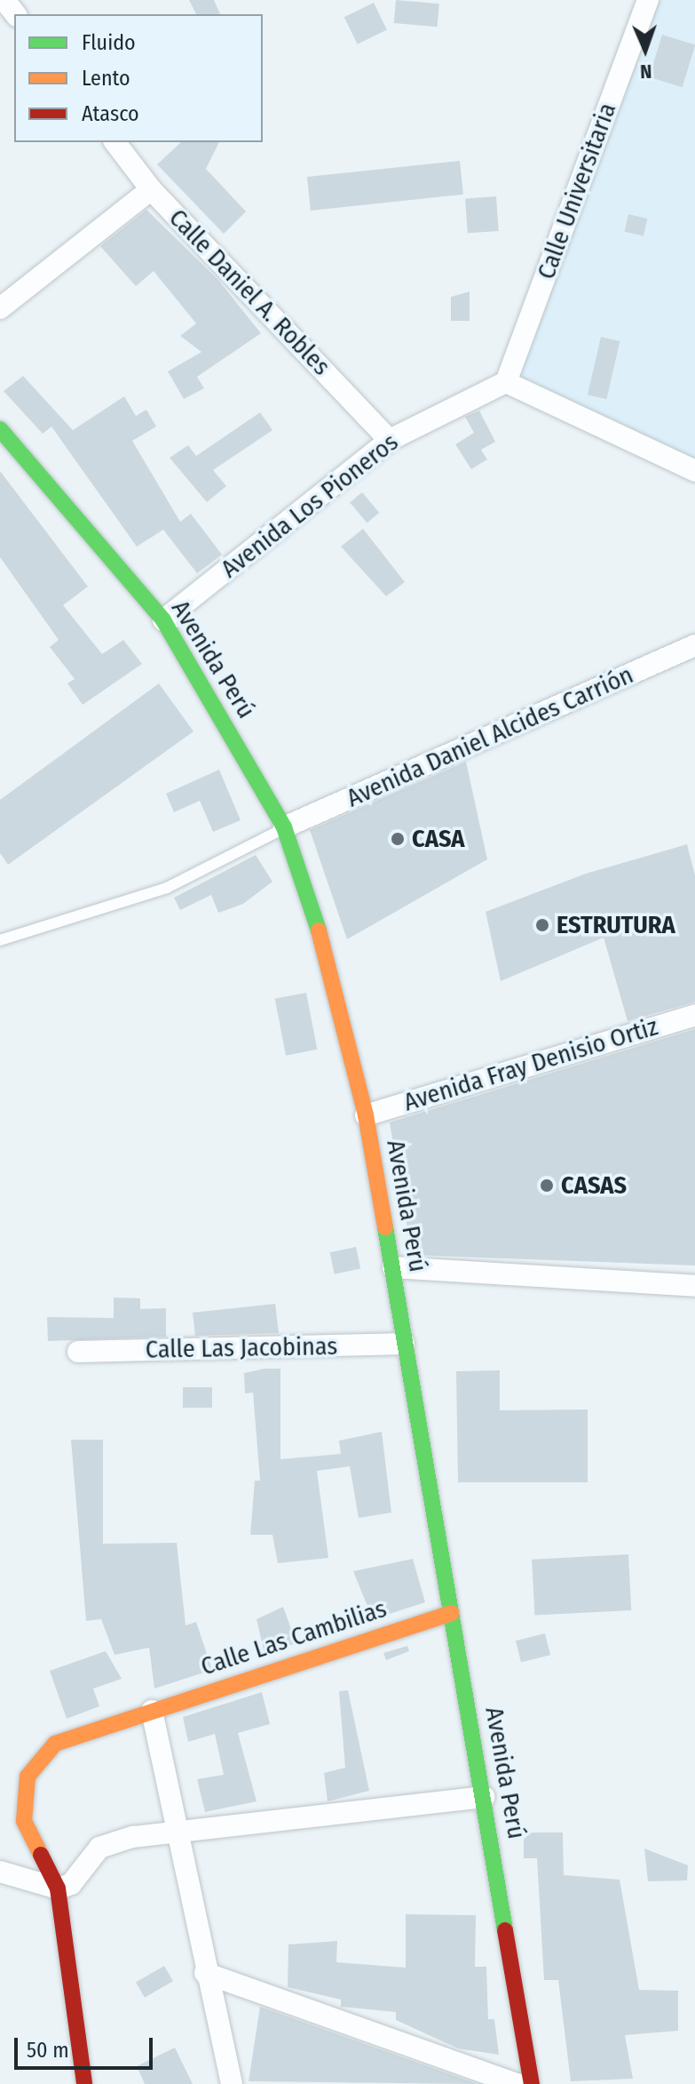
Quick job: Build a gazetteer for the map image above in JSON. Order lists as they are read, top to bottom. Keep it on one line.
{"streets":{"main road":["Avenida Perú","Calle Las Cambilias"],"street":["Calle Universitaria","Calle Daniel A. Robles","Avenida Los Pioneros","Avenida Daniel Alcides Carrión","Avenida Fray Denisio Ortiz","Calle Las Jacobinas"]},"crossings":[["Calle Universitaria","Avenida Los Pioneros"],["Calle Daniel A. Robles","Avenida Los Pioneros"],["Avenida Los Pioneros","Avenida Perú"],["Avenida Perú","Avenida Daniel Alcides Carrión"],["Avenida Perú","Avenida Fray Denisio Ortiz"],["Avenida Perú","Calle Las Jacobinas"],["Avenida Perú","Calle Las Cambilias"]],"places":["CASA","ESTRUTURA","CASAS"],"legend":["Fluido","Lento","Atasco"],"scale_bar":"50 m","north":"bottom"}
